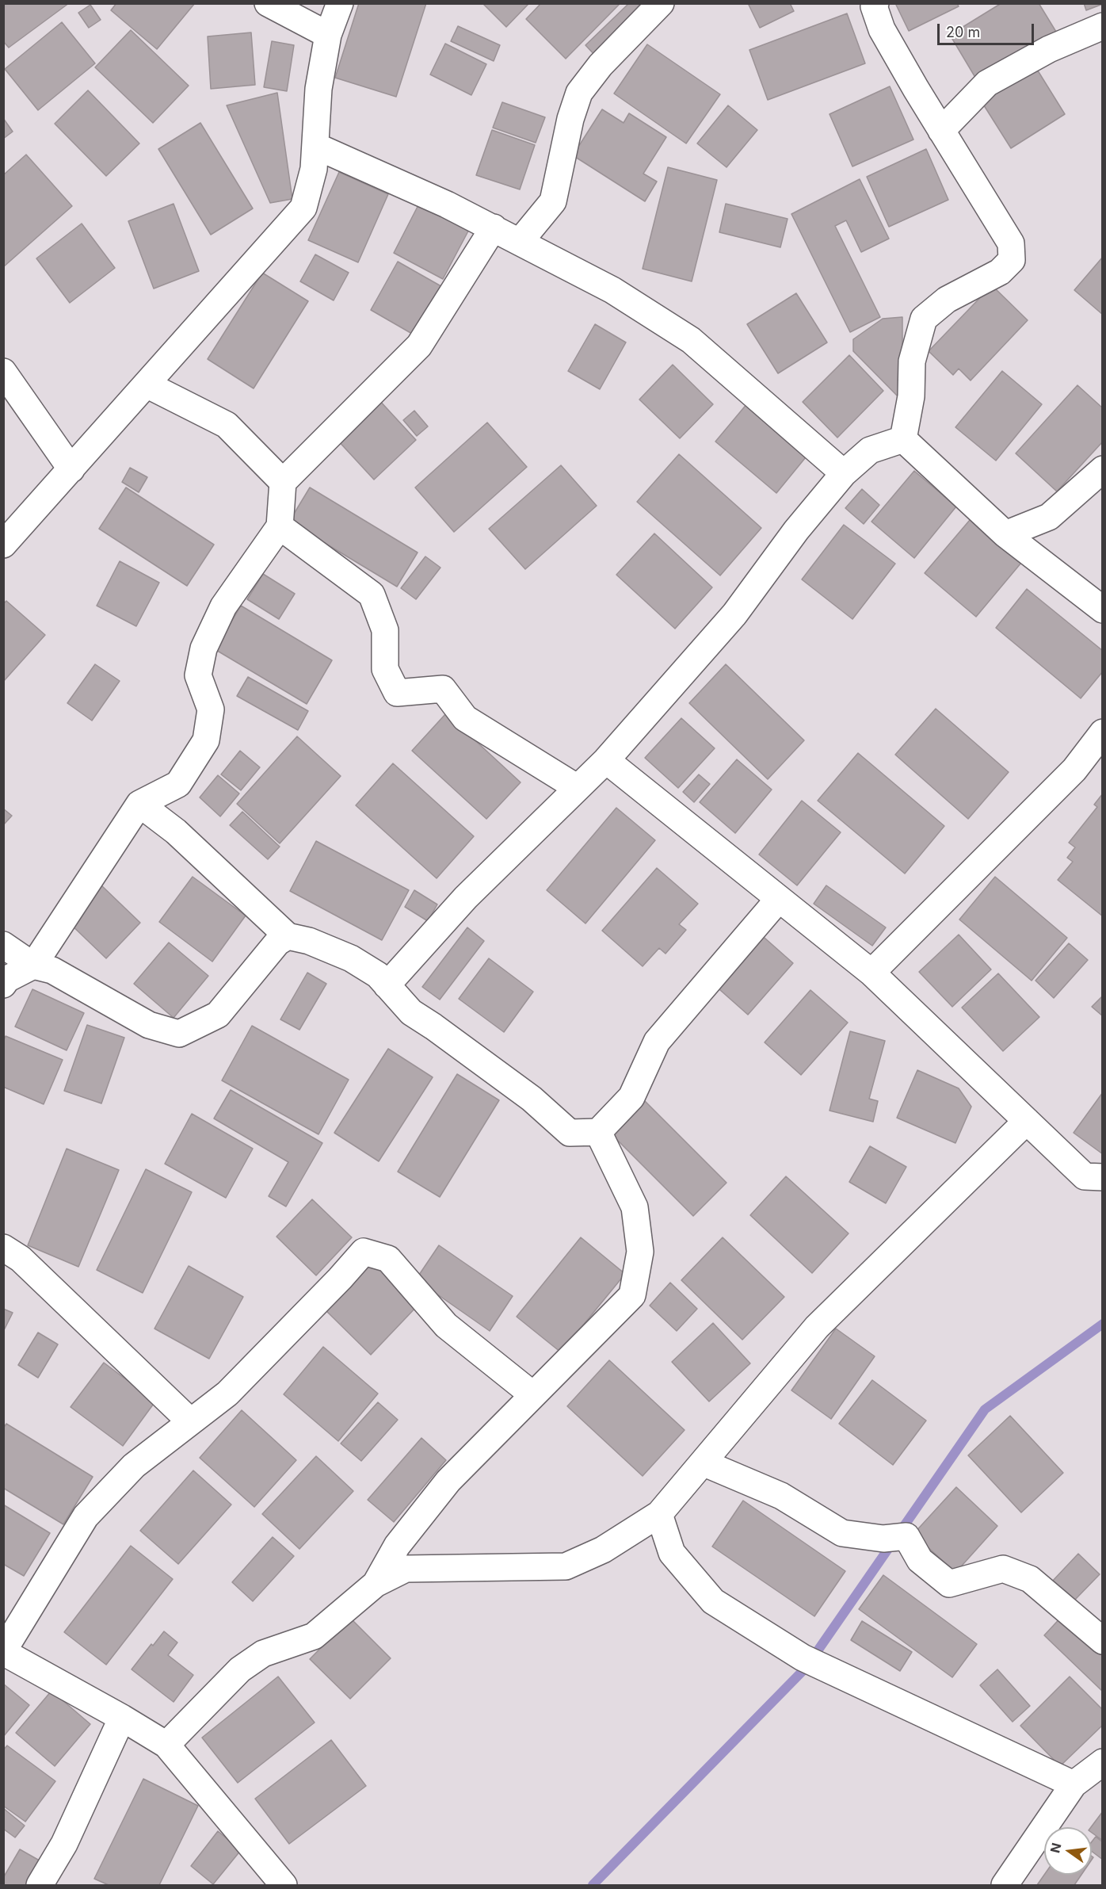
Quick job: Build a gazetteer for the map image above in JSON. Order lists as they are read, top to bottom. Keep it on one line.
{"scale_bar":"20 m","north":"left"}
